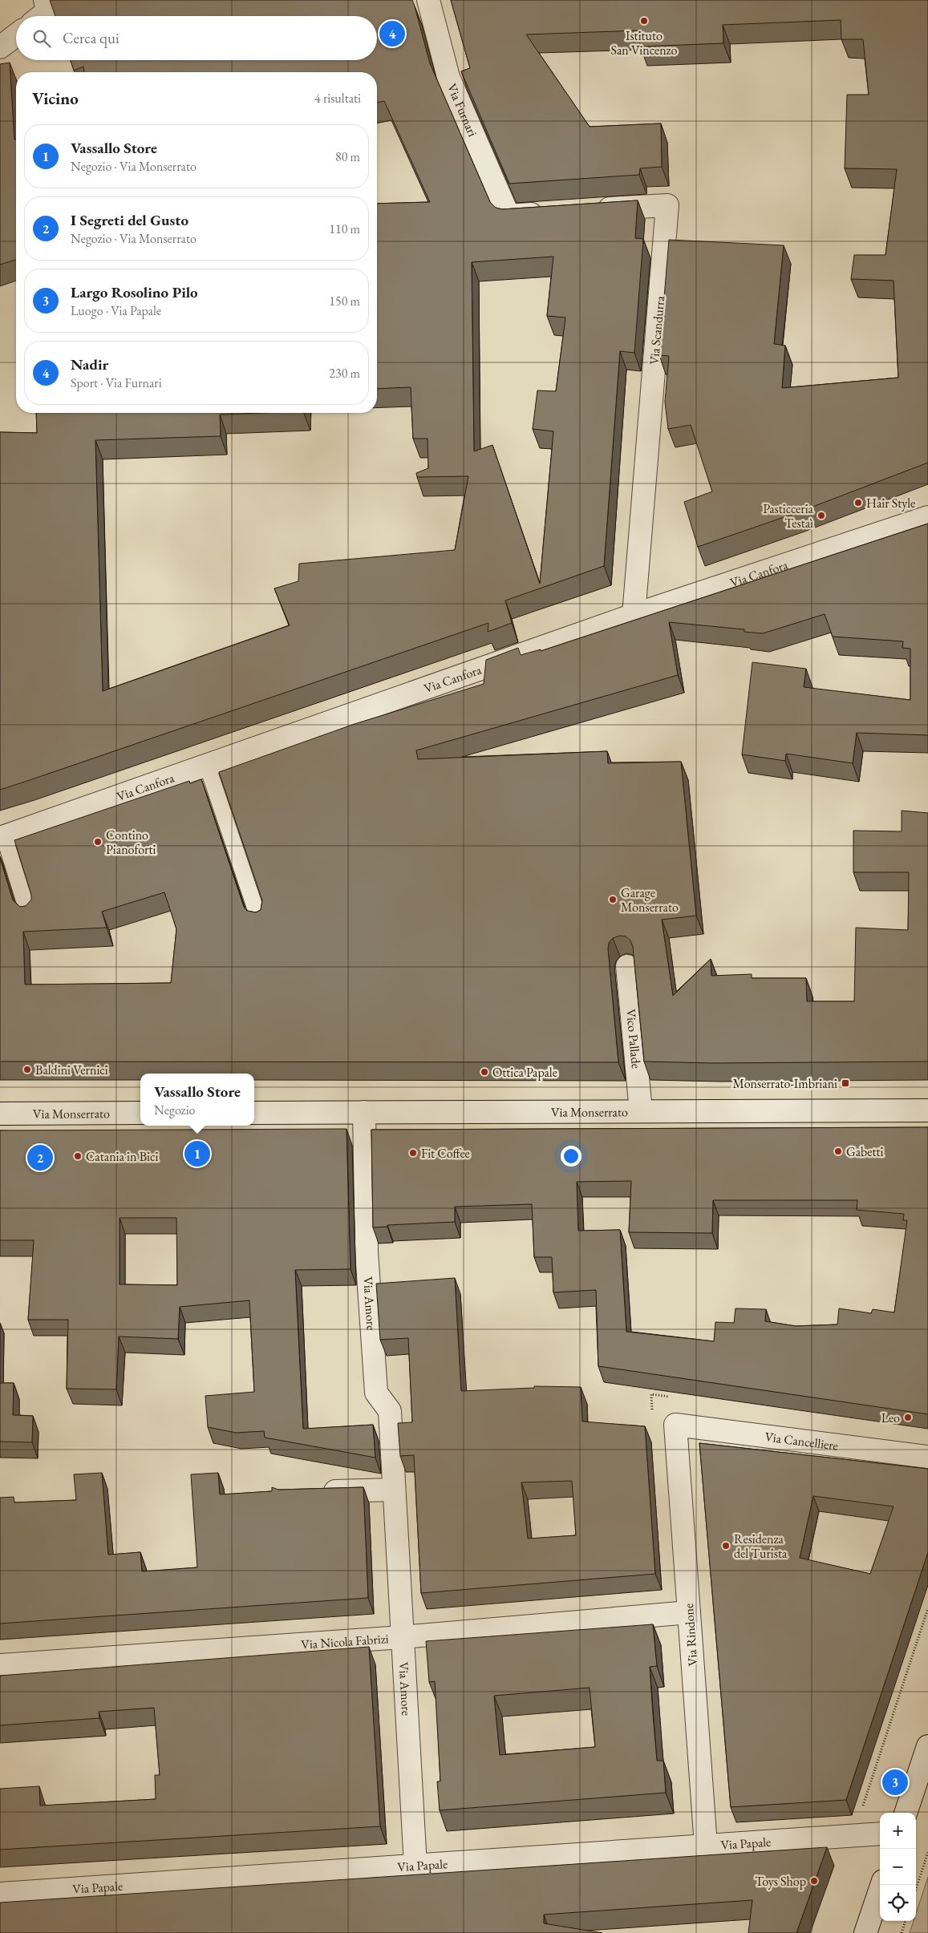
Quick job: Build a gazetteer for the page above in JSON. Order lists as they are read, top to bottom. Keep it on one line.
{"streets":{"street":["Via Furnari","Via Scandurra","Via Canfora","Vico Pallade","Via Monserrato","Via Amore","Via Cancelliere","Via Rindone","Via Nicola Fabrizi","Via Papale"]},"crossings":[["Via Scandurra","Via Canfora"],["Vico Pallade","Via Monserrato"],["Via Monserrato","Via Amore"],["Via Amore","Via Nicola Fabrizi"],["Via Amore","Via Papale"],["Via Cancelliere","Via Rindone"],["Via Rindone","Via Nicola Fabrizi"],["Via Rindone","Via Papale"]],"places":{"other":["Istituto San Vincenzo","Hair Style","Pasticceria Testaì","Contino Pianoforti","Garage Monserrato","Baldini Vernici","Ottica Papale","Gabetti","Fit Coffee","Catania in Bici","Leo","Residenza del Turista","Toys Shop"],"transit":["Monserrato-Imbriani"]},"page":{"search":"Cerca qui","pins":["4","1","2","3"],"heading":["Vicino","4 risultati"],"list":[{"mark":"1","name":"Vassallo Store","note":"Negozio · Via Monserrato","value":"80 m"},{"mark":"2","name":"I Segreti del Gusto","note":"Negozio · Via Monserrato","value":"110 m"},{"mark":"3","name":"Largo Rosolino Pilo","note":"Luogo · Via Papale","value":"150 m"},{"mark":"4","name":"Nadir","note":"Sport · Via Furnari","value":"230 m"}],"popup":["Vassallo Store","Negozio"],"map_buttons":["+","−"]}}
